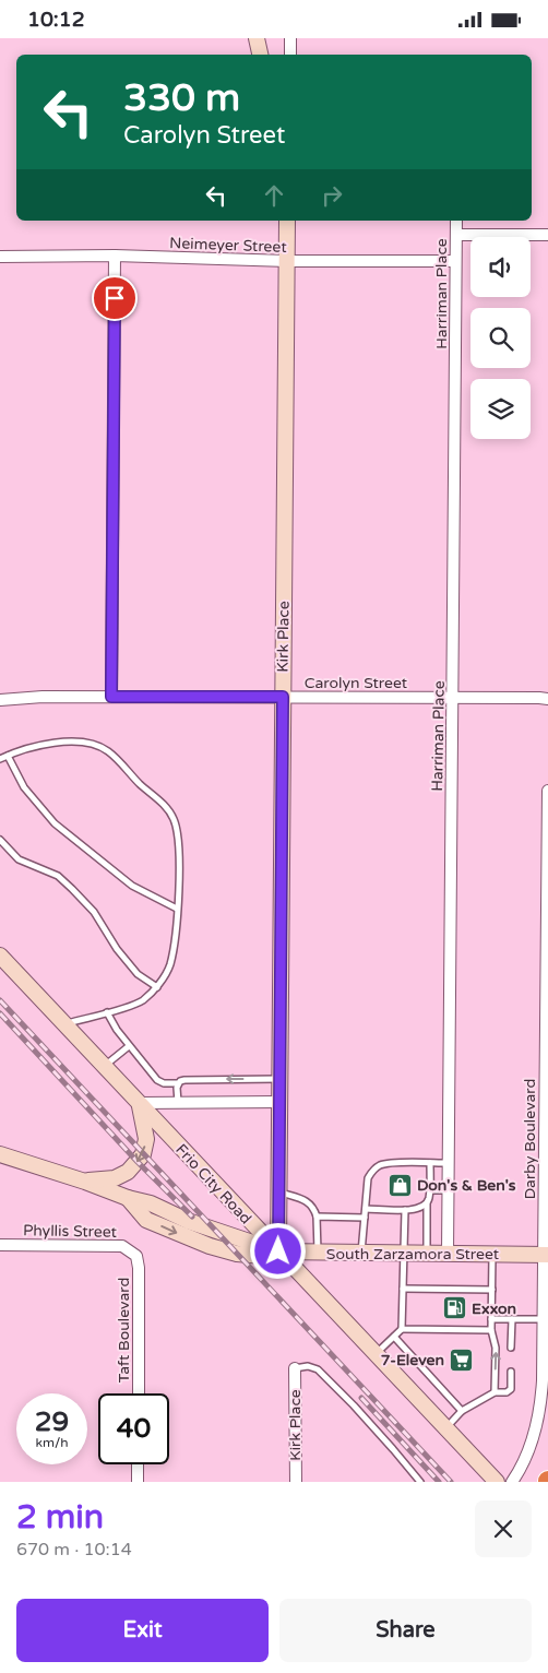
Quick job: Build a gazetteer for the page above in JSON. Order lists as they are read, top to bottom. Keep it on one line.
{"streets":{"street":["Neimeyer Street","Harriman Place","Kirk Place","Carolyn Street","Darby Boulevard","Frio City Road","Phyllis Street","South Zarzamora Street","Taft Boulevard"]},"crossings":[["Neimeyer Street","Harriman Place"],["Neimeyer Street","Kirk Place"],["Harriman Place","Carolyn Street"],["Harriman Place","South Zarzamora Street"],["Kirk Place","Carolyn Street"],["Kirk Place","Frio City Road"],["Kirk Place","South Zarzamora Street"],["Darby Boulevard","South Zarzamora Street"],["Frio City Road","South Zarzamora Street"],["Phyllis Street","Taft Boulevard"]],"places":{"shop":["Don's & Ben's"],"fuel station":["Exxon"],"supermarket":["7-Eleven"]},"page":{"status":"10:12","turn":["330 m","Carolyn Street"],"speed":"29 km/h","limit":"40","heading":["2 min","670 m · 10:14"],"buttons":["Exit","Share"]}}
